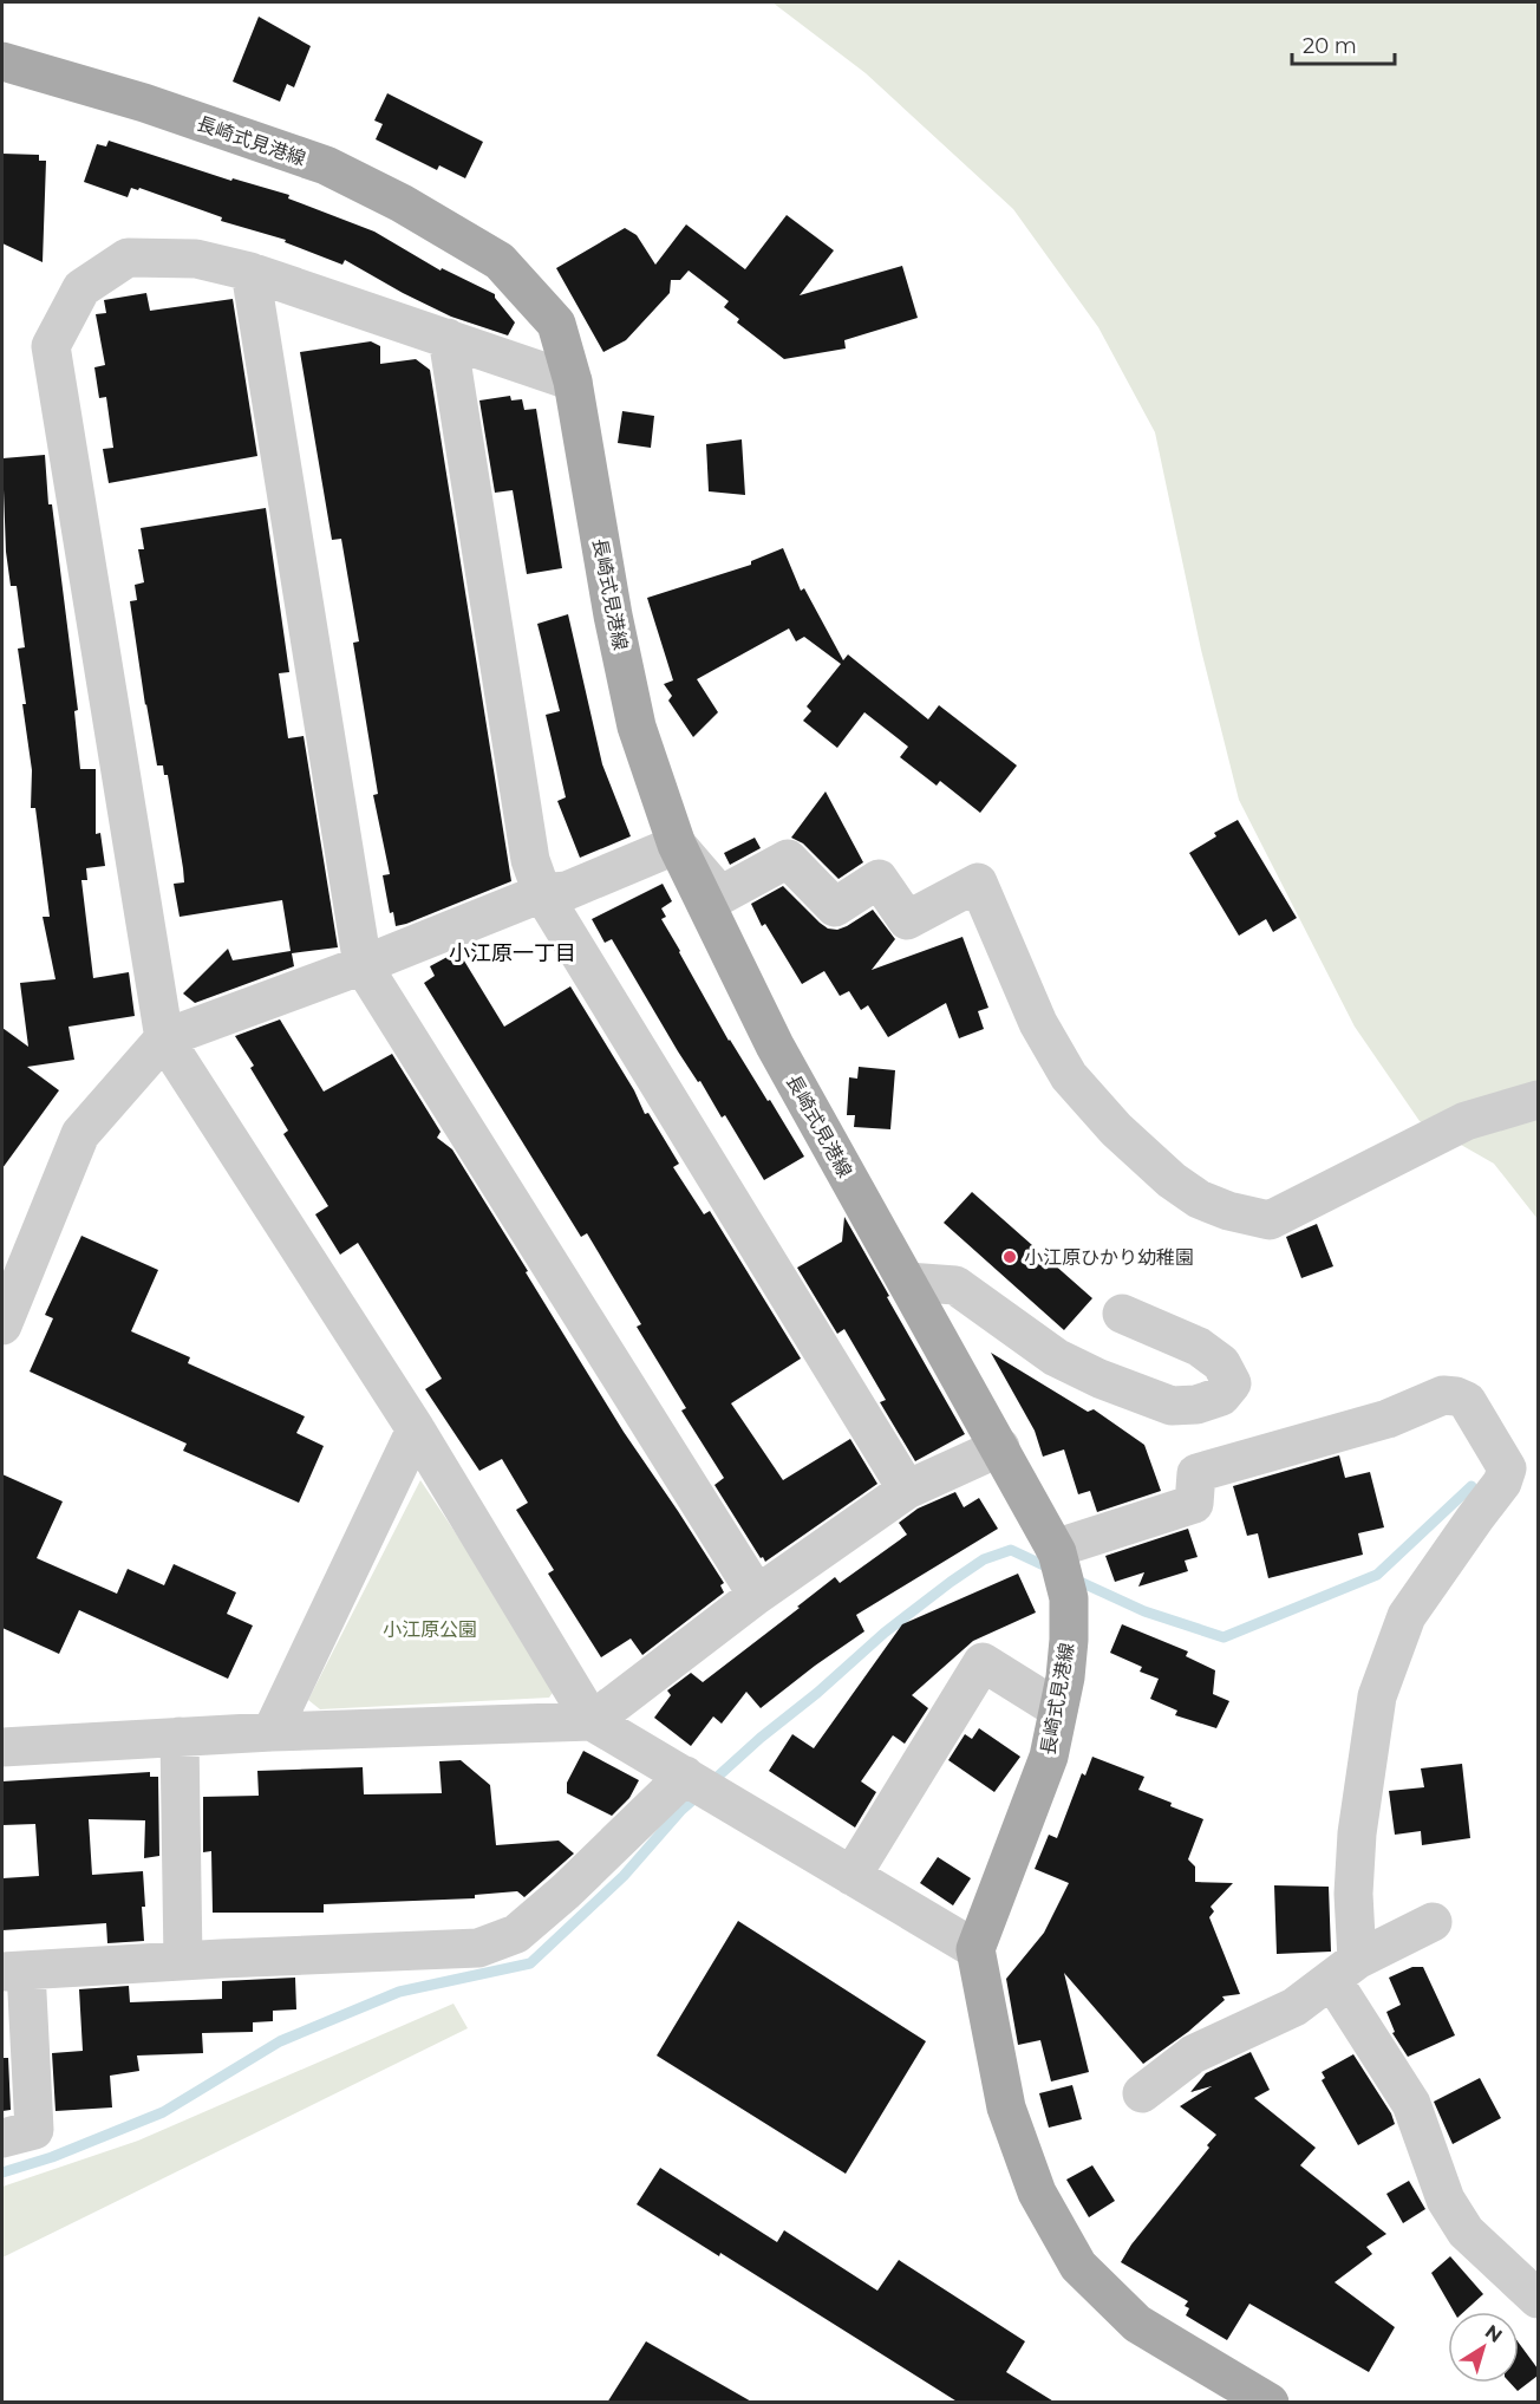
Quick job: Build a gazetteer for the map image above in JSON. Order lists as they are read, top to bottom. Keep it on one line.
{"streets":{"main road":["長崎式見港線"]},"districts":["小江原一丁目"],"parks":["小江原公園"],"places":["小江原ひかり幼稚園"],"scale_bar":"20 m","north":"top right"}
